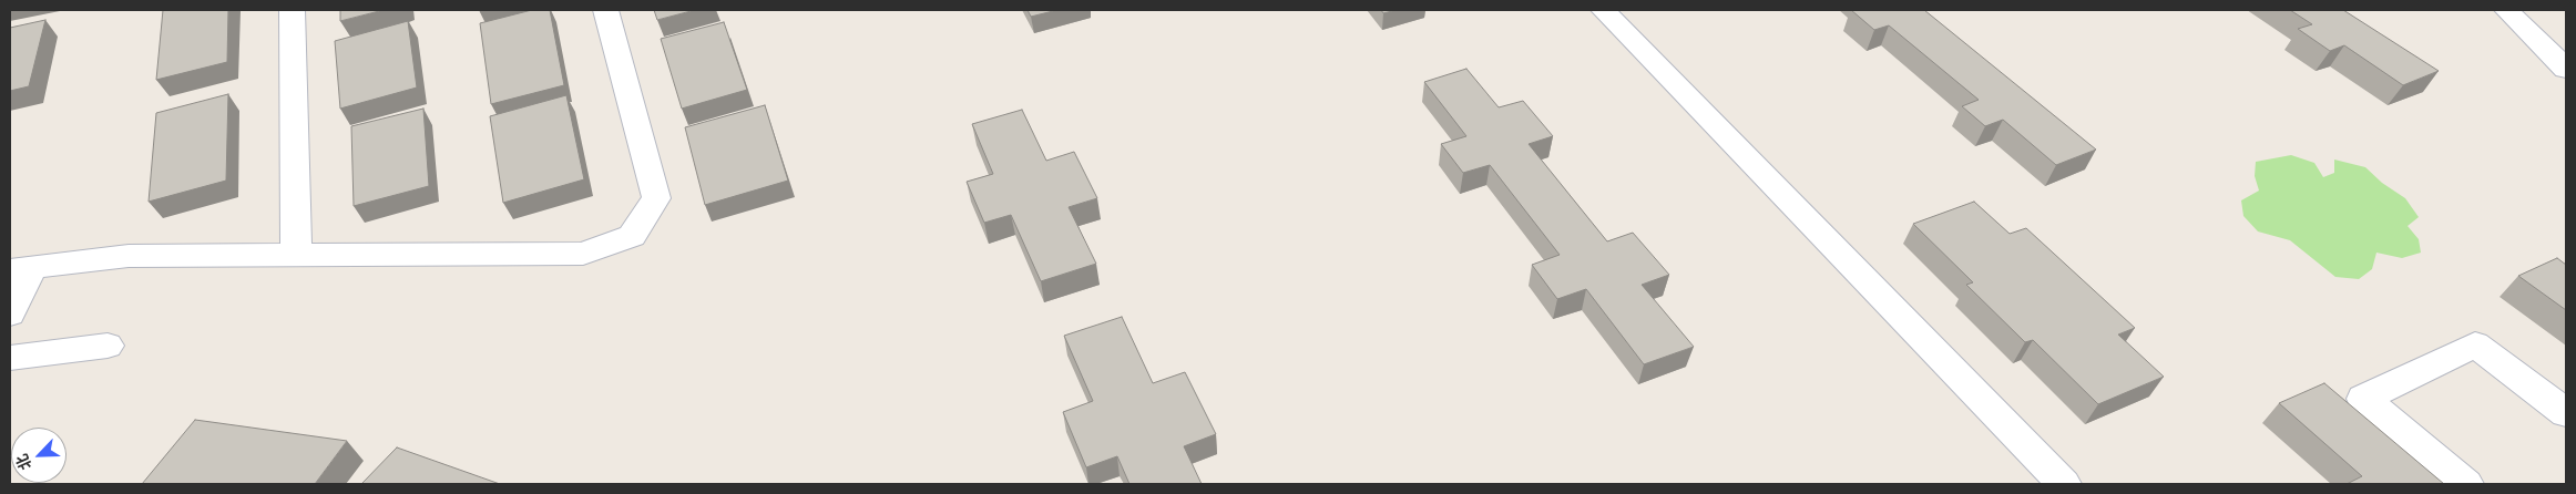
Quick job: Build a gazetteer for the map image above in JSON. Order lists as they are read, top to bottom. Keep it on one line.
{"north":"bottom left"}
